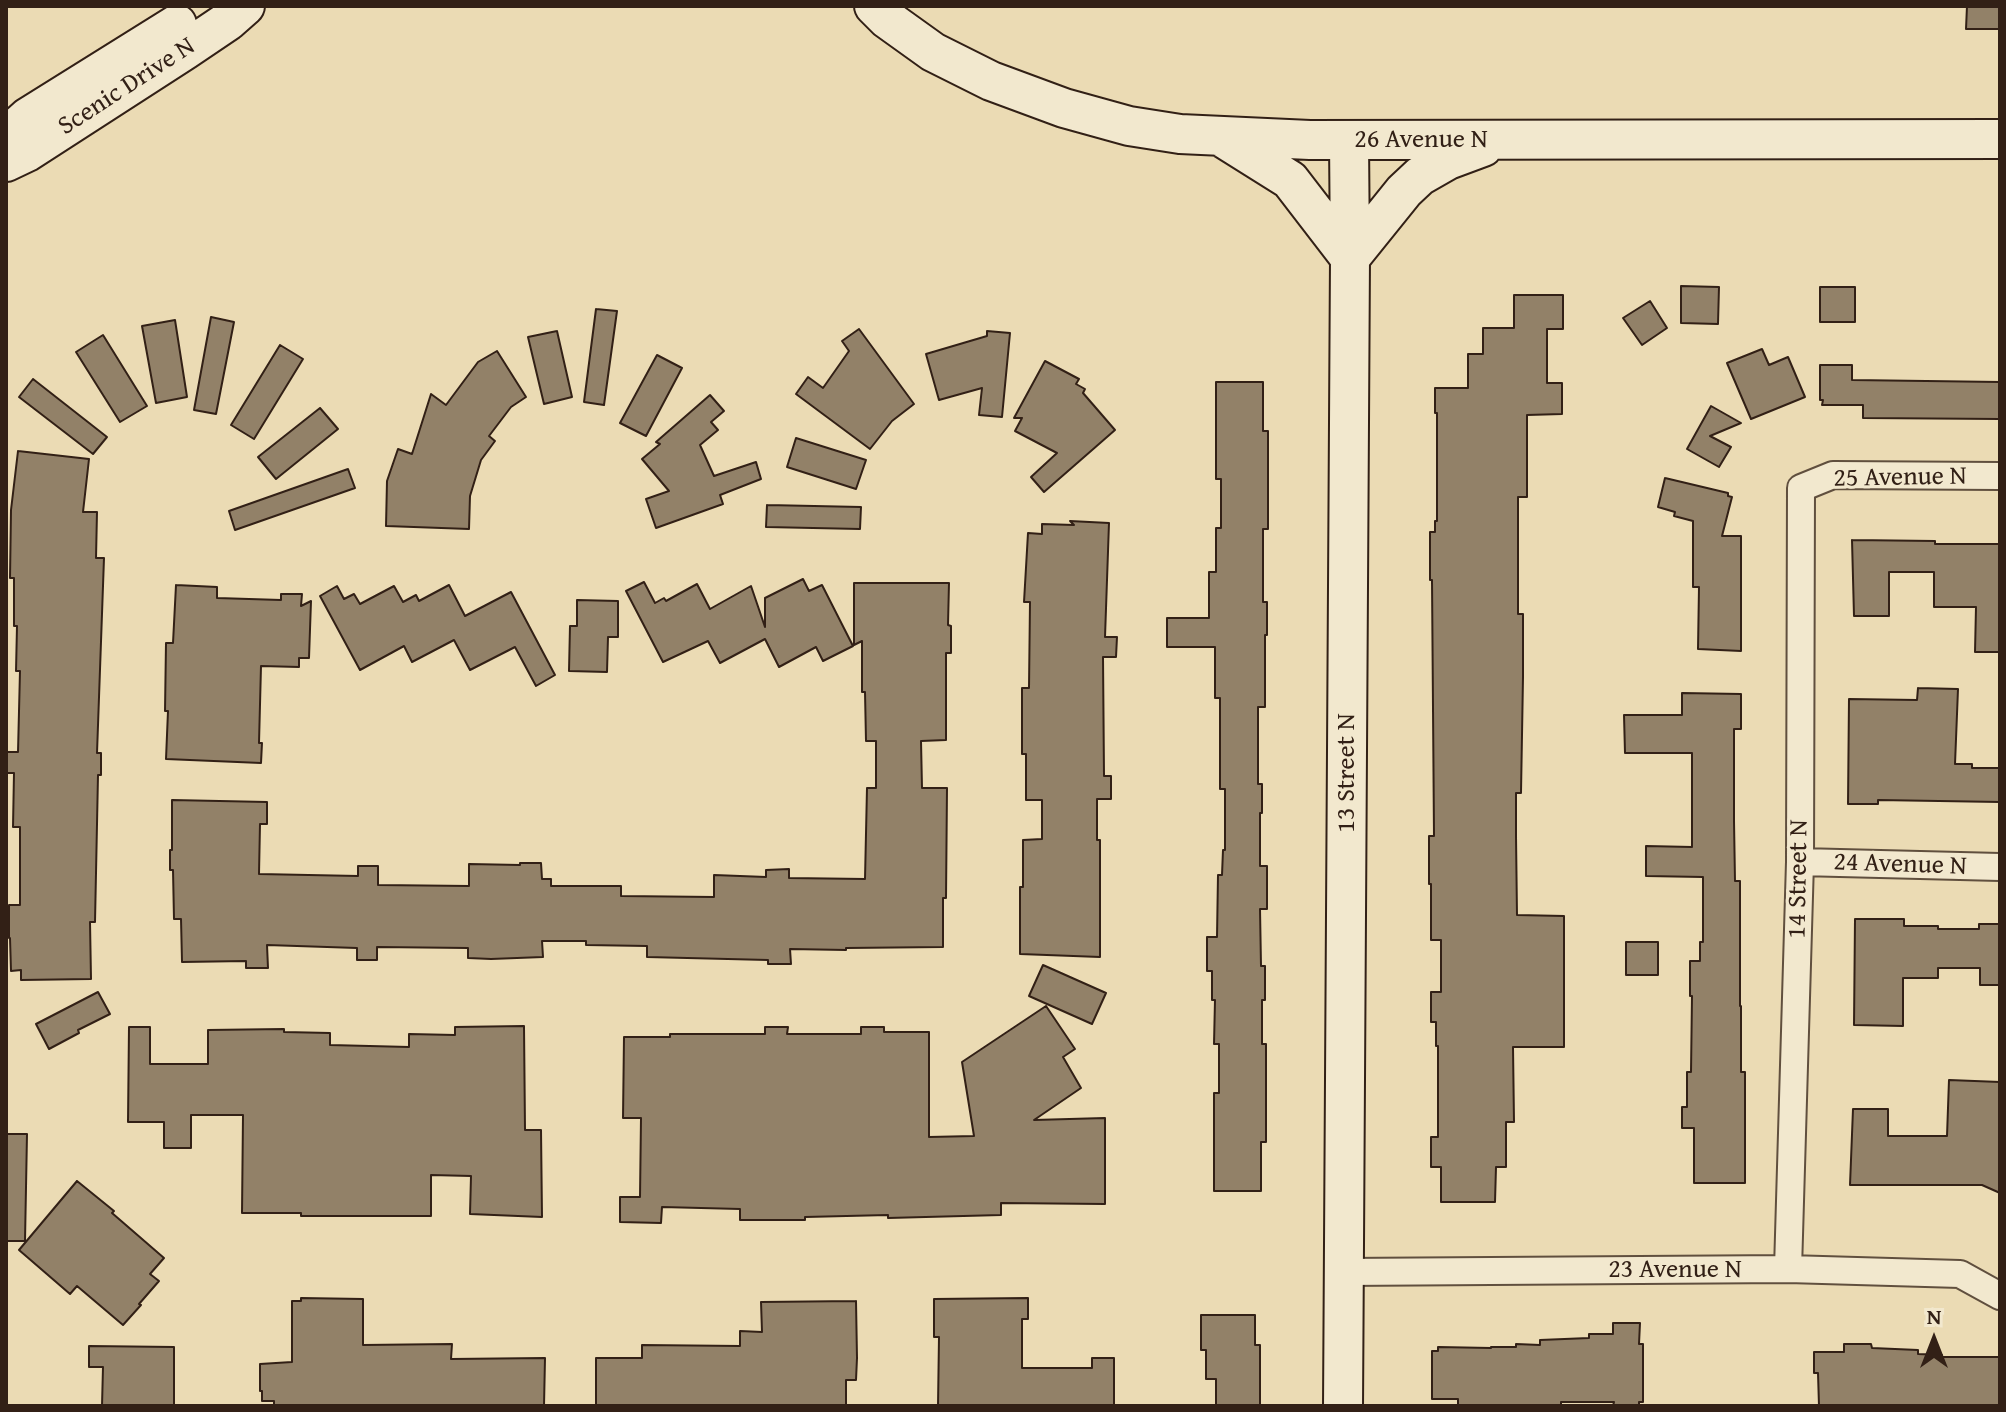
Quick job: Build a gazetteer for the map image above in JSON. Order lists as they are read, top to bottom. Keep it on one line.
{"streets":{"main road":["Scenic Drive N","26 Avenue N","13 Street N"],"street":["25 Avenue N","24 Avenue N","14 Street N","23 Avenue N"]},"crossings":[["26 Avenue N","13 Street N"],["25 Avenue N","14 Street N"],["13 Street N","23 Avenue N"],["24 Avenue N","14 Street N"],["14 Street N","23 Avenue N"]],"north":"top"}
